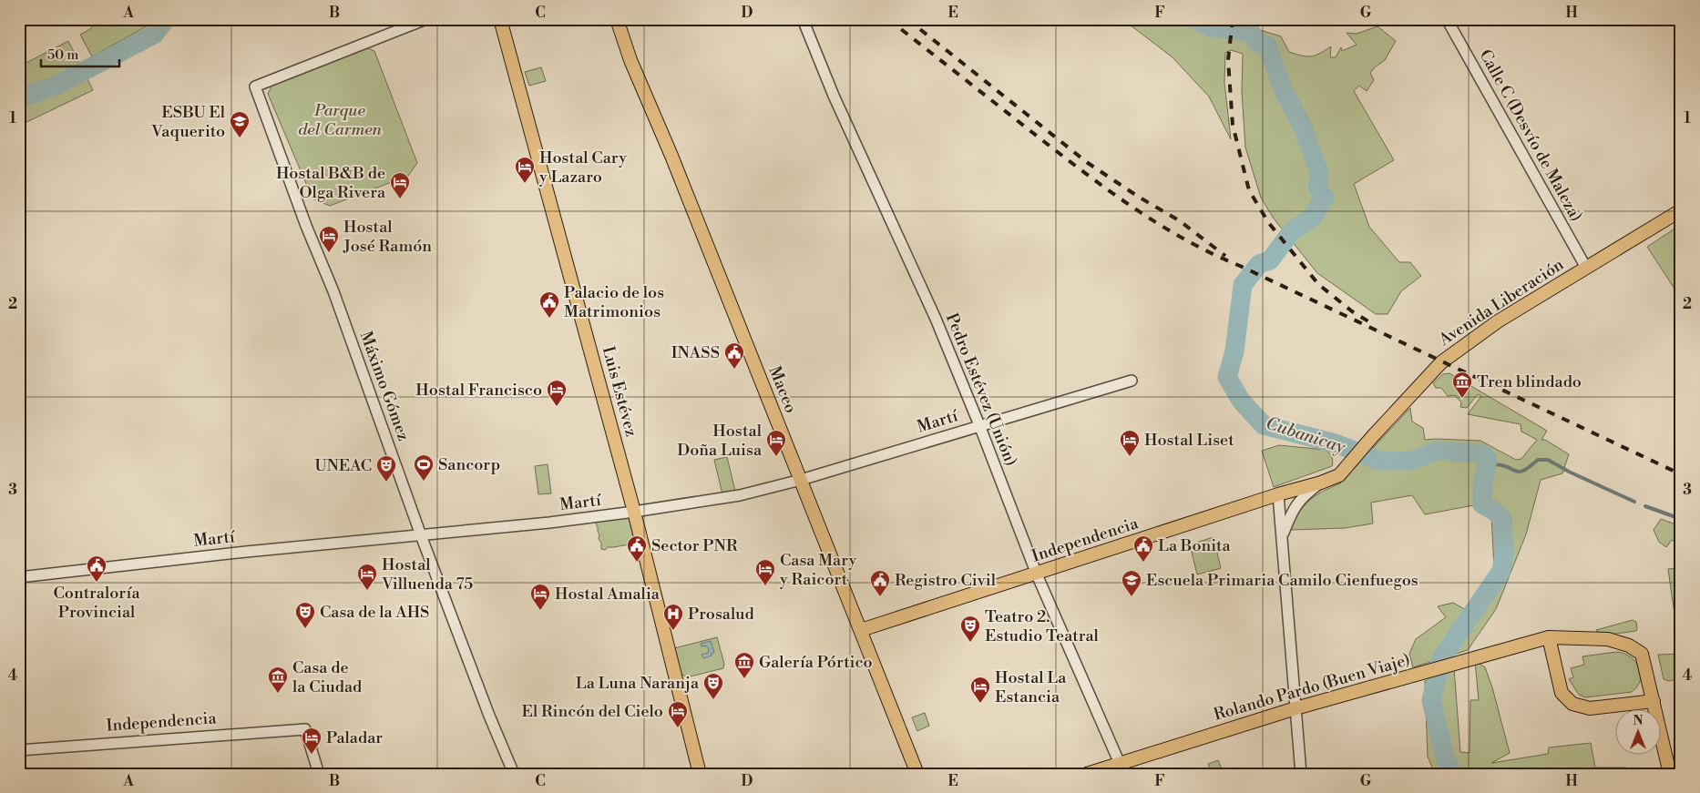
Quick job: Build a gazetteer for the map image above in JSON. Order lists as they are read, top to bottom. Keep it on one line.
{"streets":{"main road":["Avenida Liberación","Maceo","Luis Estévez","Independencia","Rolando Pardo (Buen Viaje)"],"street":["Calle C (Desvío de Maleza)","Máximo Gómez","Pedro Estévez (Unión)","Martí"]},"crossings":[["Calle C (Desvío de Maleza)","Avenida Liberación"],["Avenida Liberación","Independencia"],["Máximo Gómez","Martí"],["Maceo","Martí"],["Maceo","Independencia"],["Pedro Estévez (Unión)","Martí"],["Pedro Estévez (Unión)","Independencia"],["Pedro Estévez (Unión)","Rolando Pardo (Buen Viaje)"],["Luis Estévez","Martí"]],"water":["Cubanicay"],"parks":["Parque del Carmen"],"places":{"school or university":["ESBU El Vaquerito","Escuela Primaria Camilo Cienfuegos"],"hotel":["Hostal Cary y Lazaro","Hostal B&B de Olga Rivera","Hostal José Ramón","Hostal Francisco","Hostal Doña Luisa","Hostal Liset","Casa Mary y Raicort","Hostal Villuenda 75","Hostal Amalia","Hostal La Estancia","El Rincón del Cielo","Paladar"],"public building":["Palacio de los Matrimonios","INASS","Sector PNR","La Bonita","Contraloría Provincial","Registro Civil"],"museum":["Tren blindado","Galería Pórtico","Casa de la Ciudad"],"sports":["Sancorp"],"theatre":["UNEAC","Casa de la AHS","Teatro 2. Estudio Teatral","La Luna Naranja"],"hospital":["Prosalud"]},"scale_bar":"50 m","north":"top","grid":{"columns":["A","B","C","D","E","F","G","H"],"rows":["1","2","3","4"]}}
